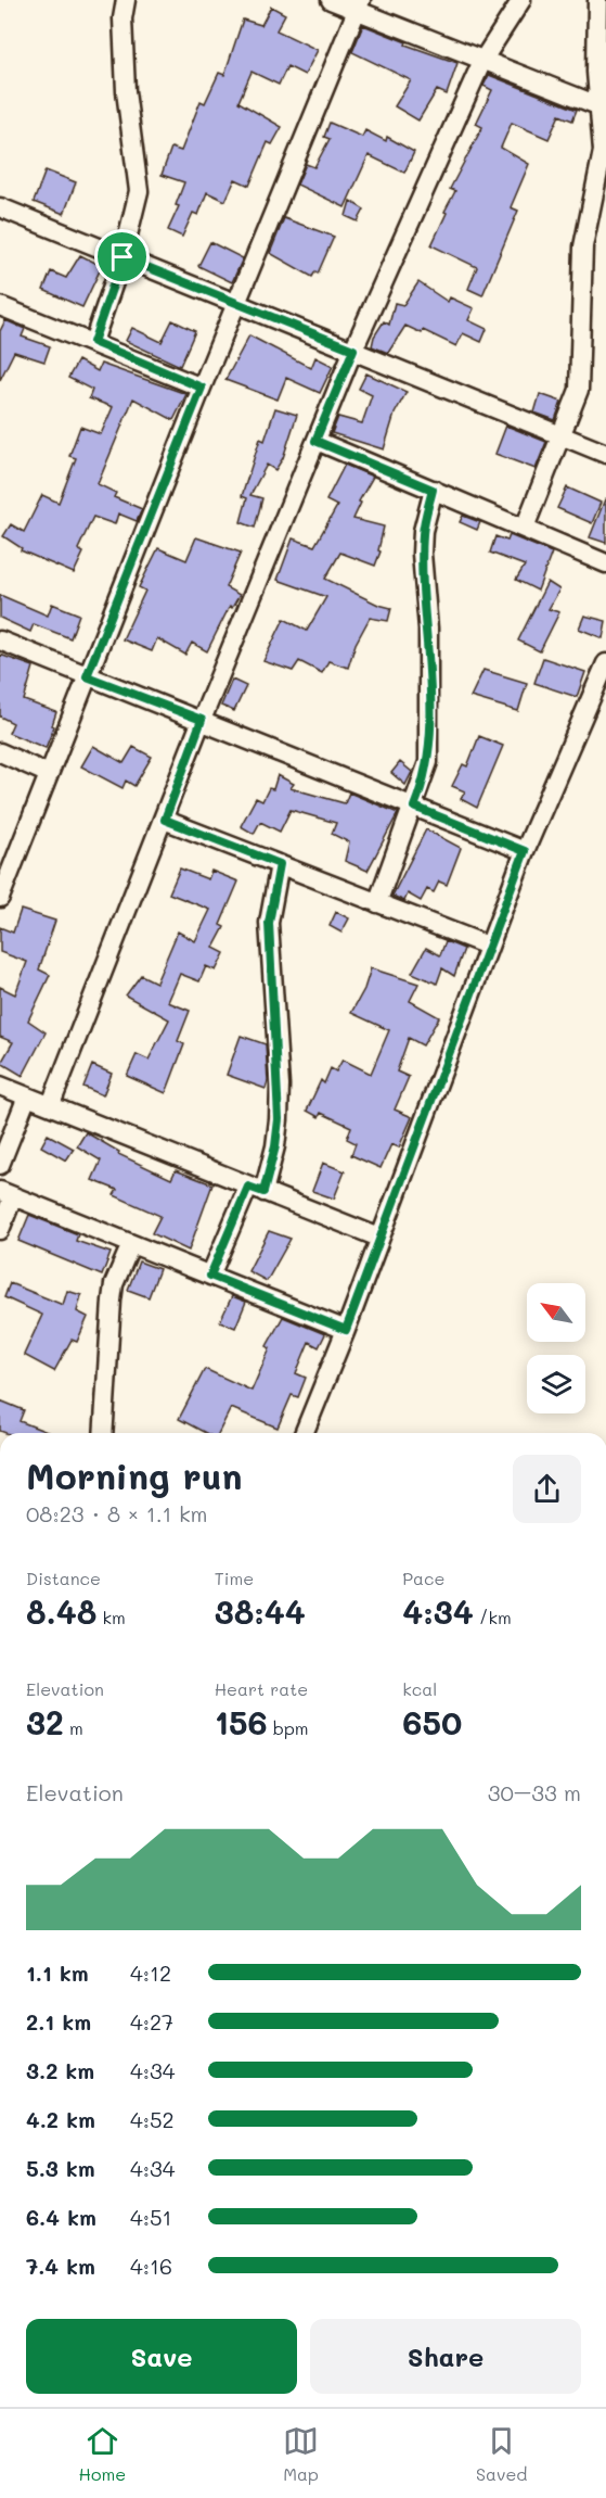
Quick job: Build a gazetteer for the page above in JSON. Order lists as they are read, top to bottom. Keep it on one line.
{"north":"top left","page":{"heading":["Morning run","08:23 · 8 × 1.1 km"],"stats":[["Distance","8.48 km"],["Time","38:44"],["Pace","4:34 /km"],["Elevation","32 m"],["Heart rate","156 bpm"],["kcal","650"]],"chart":["Elevation","30–33 m"],"list":[{"name":"1.1 km","note":"4:12"},{"name":"2.1 km","note":"4:27"},{"name":"3.2 km","note":"4:34"},{"name":"4.2 km","note":"4:52"},{"name":"5.3 km","note":"4:34"},{"name":"6.4 km","note":"4:51"},{"name":"7.4 km","note":"4:16"}],"buttons":["Save","Share"],"tabs":["Home","Map","Saved"]}}
